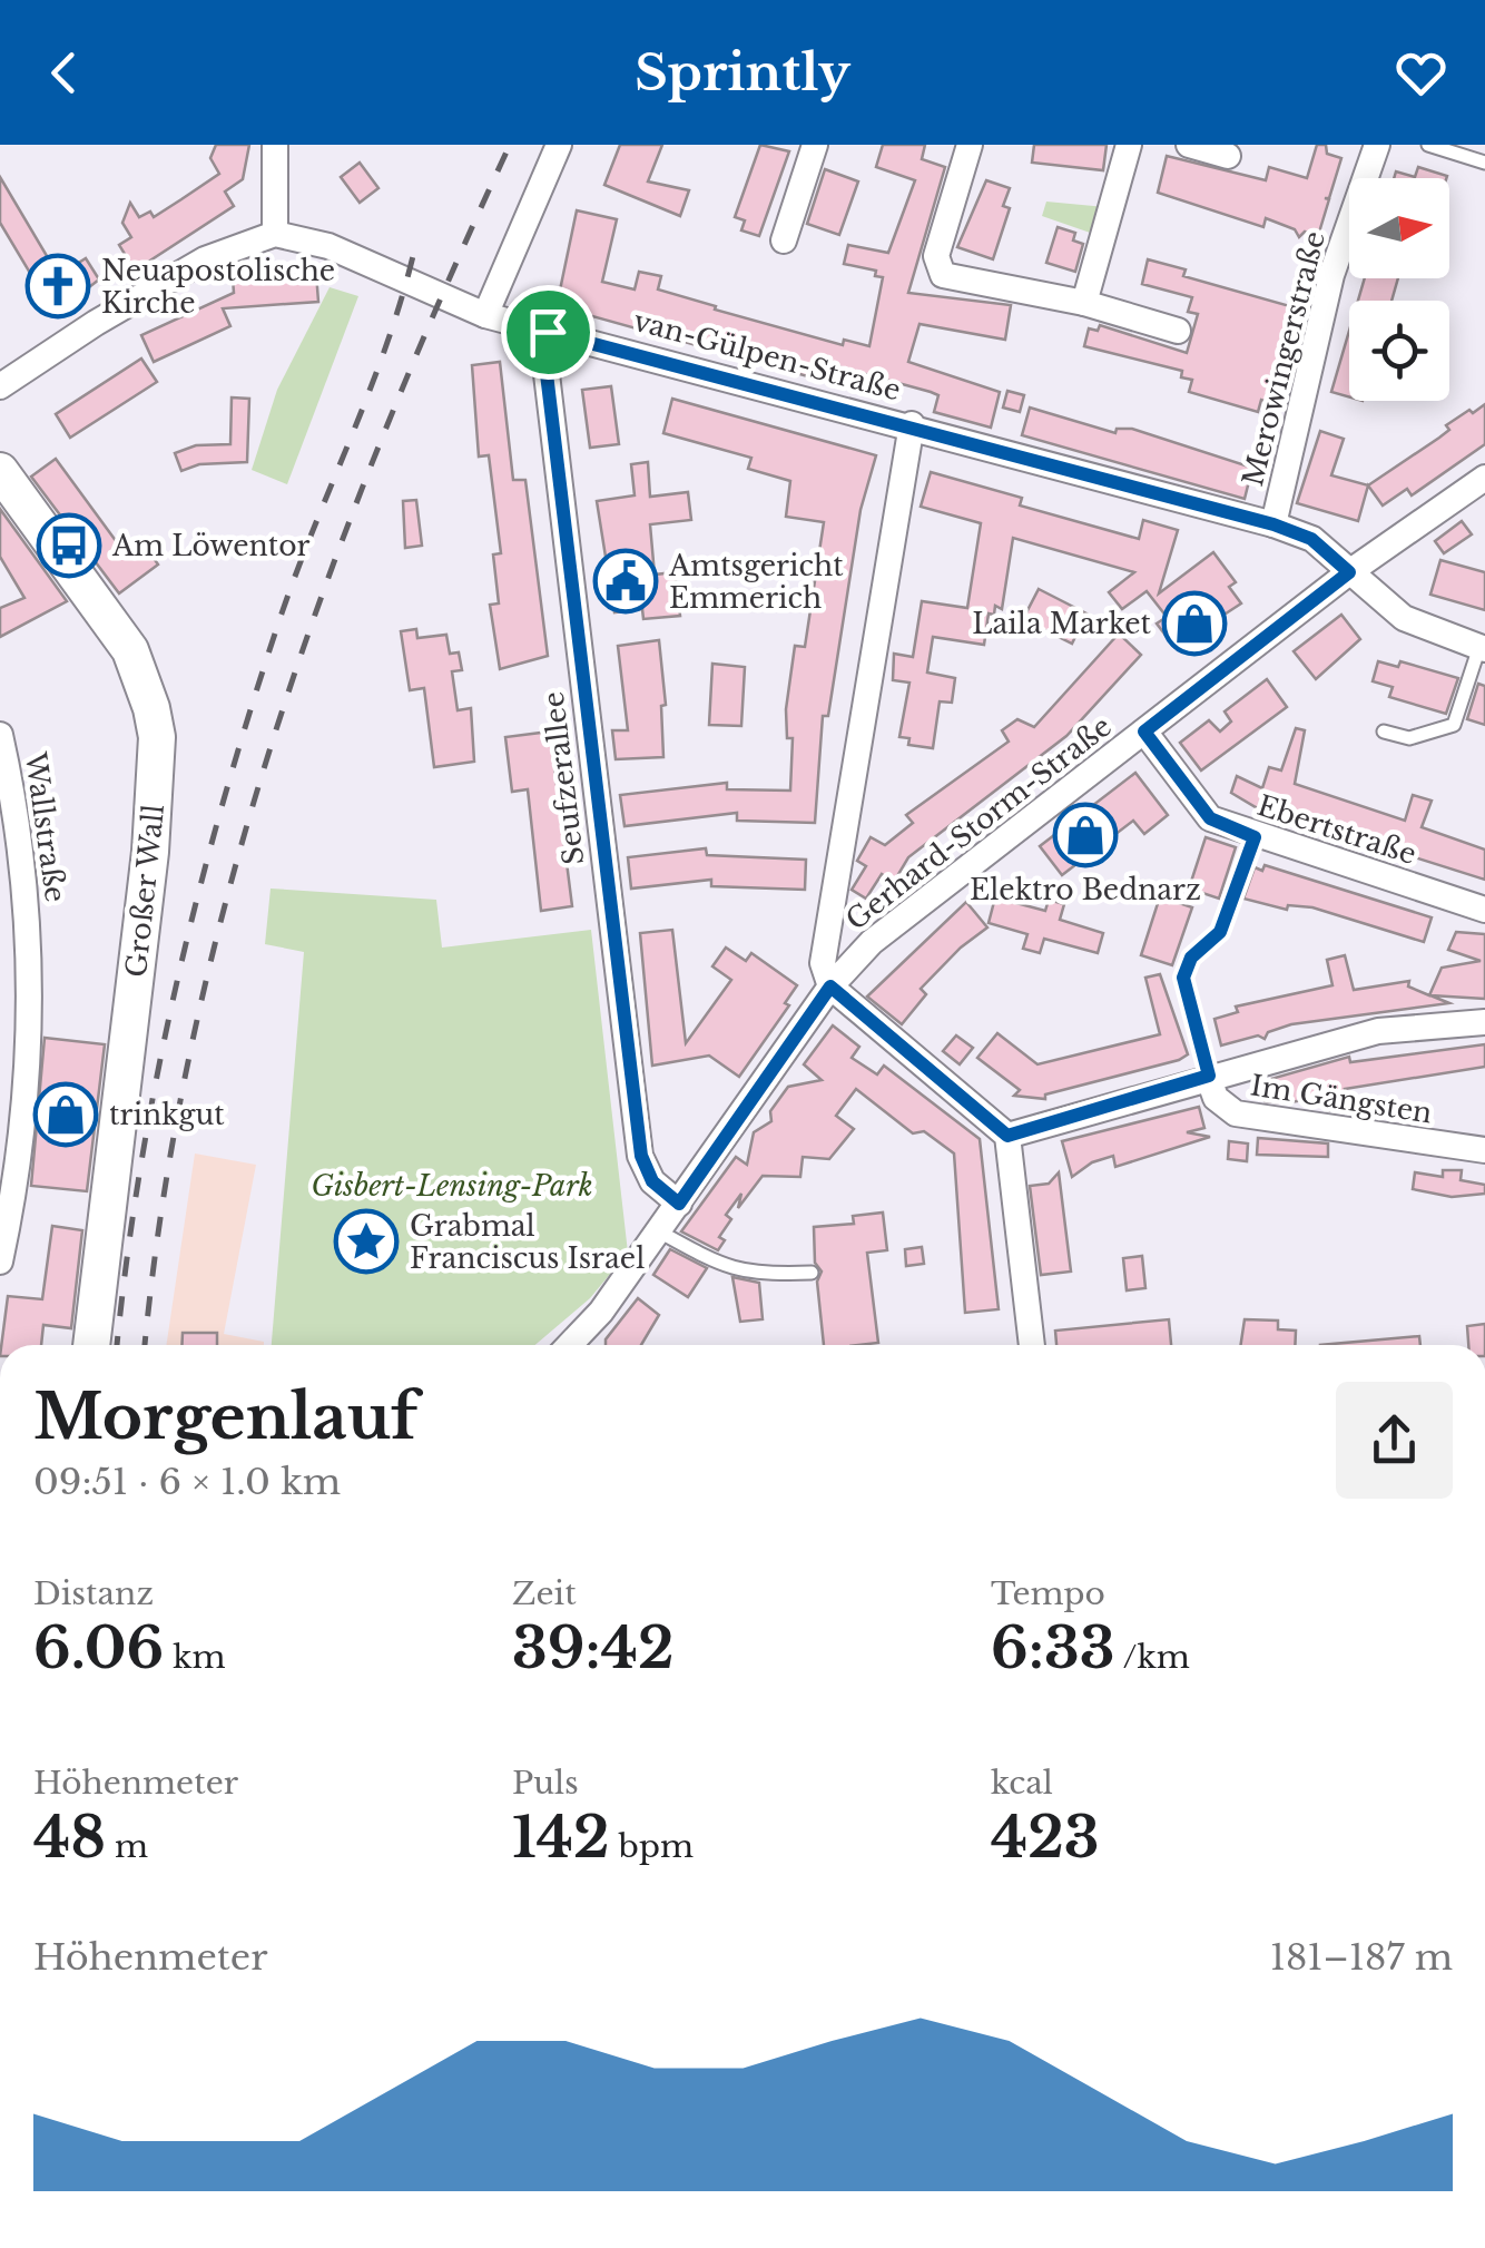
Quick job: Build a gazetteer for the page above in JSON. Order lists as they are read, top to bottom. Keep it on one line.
{"streets":{"main road":["Großer Wall"],"street":["van-Gülpen-Straße","Merowingerstraße","Seufzerallee","Gerhard-Storm-Straße","Wallstraße","Ebertstraße","Im Gängsten"]},"crossings":[["van-Gülpen-Straße","Merowingerstraße"],["van-Gülpen-Straße","Seufzerallee"],["van-Gülpen-Straße","Gerhard-Storm-Straße"],["Seufzerallee","Gerhard-Storm-Straße"],["Gerhard-Storm-Straße","Ebertstraße"]],"parks":["Gisbert-Lensing-Park"],"places":{"church":["Neuapostolische Kirche"],"bus stop":["Am Löwentor"],"public building":["Amtsgericht Emmerich"],"shop":["Laila Market","Elektro Bednarz","trinkgut"],"place":["Grabmal Franciscus Israel"]},"north":"right","page":{"header":"Sprintly","heading":["Morgenlauf","09:51 · 6 × 1.0 km"],"stats":[["Distanz","6.06 km"],["Zeit","39:42"],["Tempo","6:33 /km"],["Höhenmeter","48 m"],["Puls","142 bpm"],["kcal","423"]],"chart":["Höhenmeter","181–187 m"]}}
